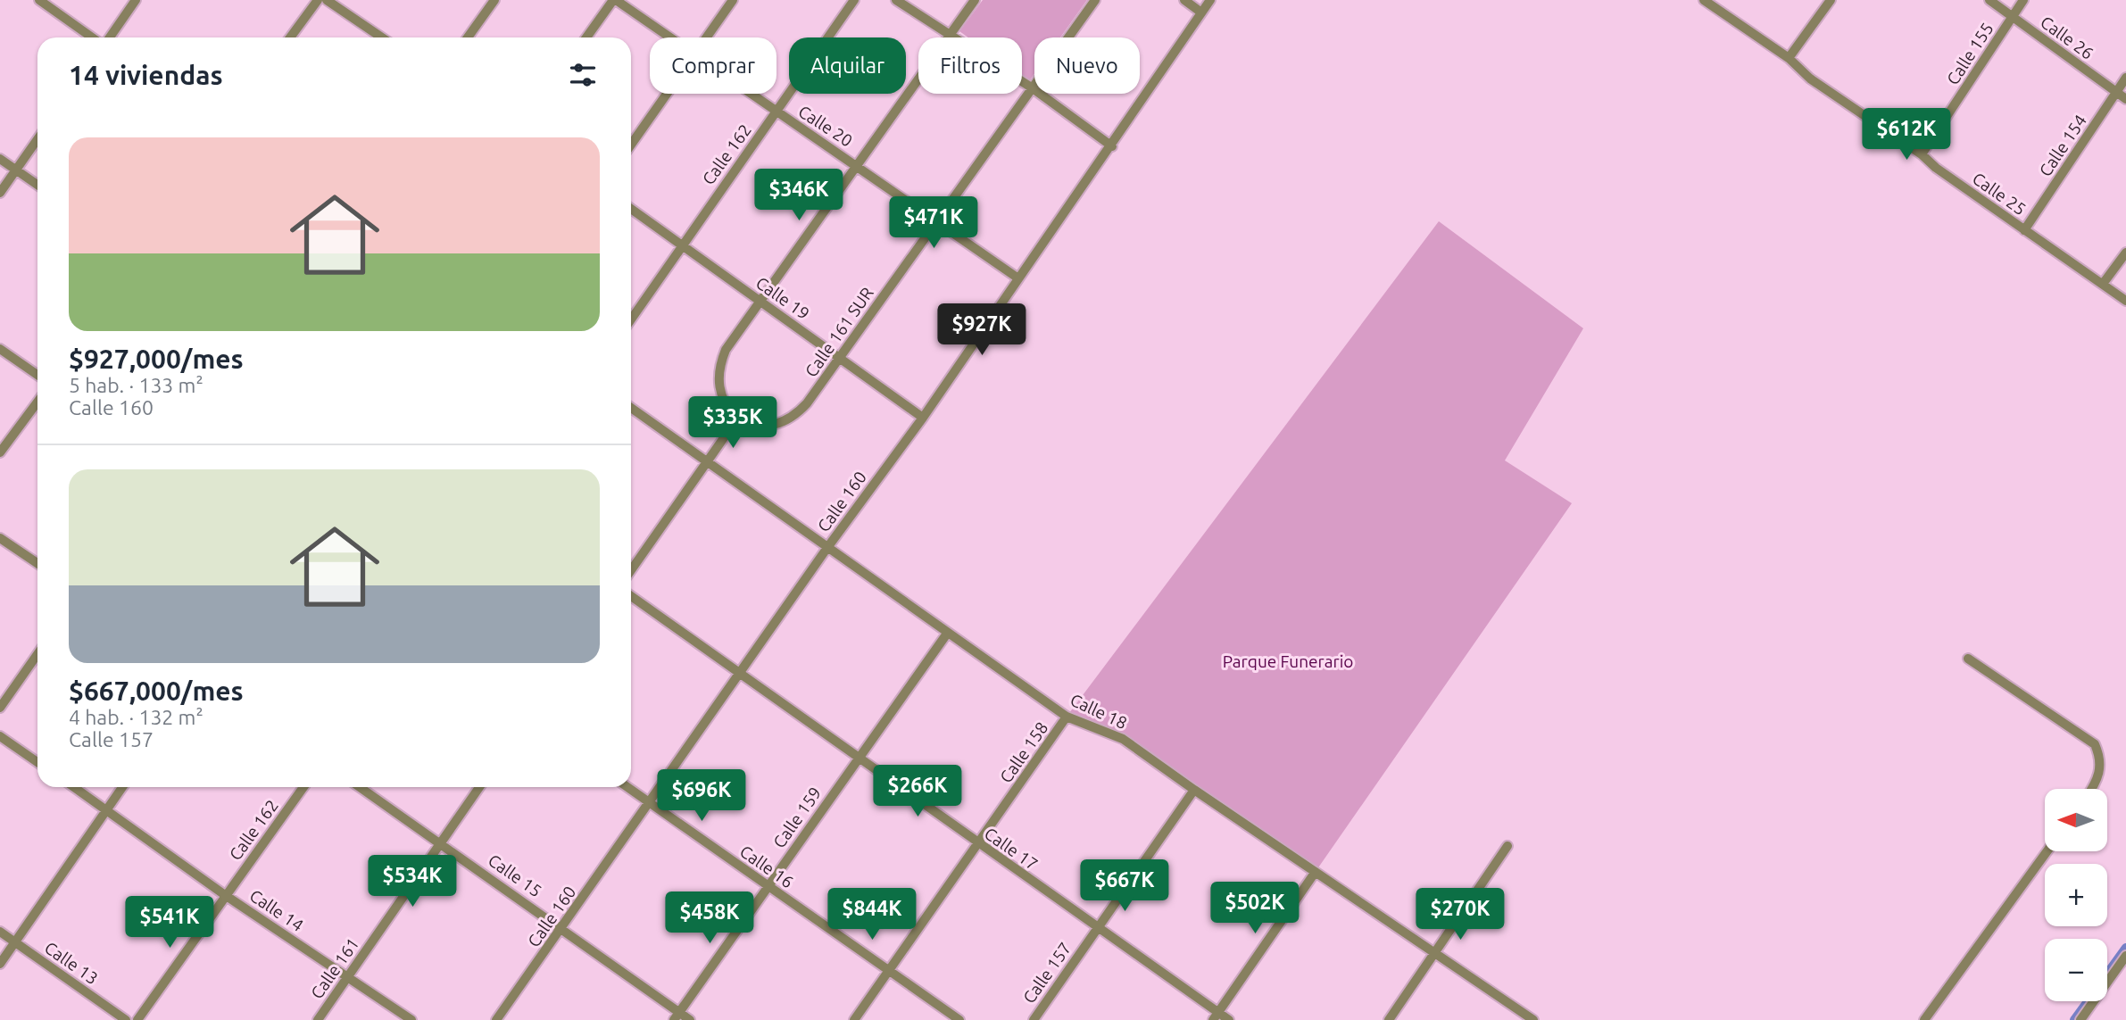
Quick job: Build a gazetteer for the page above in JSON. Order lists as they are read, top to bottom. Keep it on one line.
{"streets":{"street":["Calle 26","Calle 155","Calle 20","Calle 154","Calle 162","Calle 25","Calle 19","Calle 161 SUR","Calle 160","Calle 18","Calle 158","Calle 159","Calle 17","Calle 16","Calle 15","Calle 14","Calle 13","Calle 161","Calle 157"]},"crossings":[["Calle 26","Calle 155"],["Calle 26","Calle 154"],["Calle 155","Calle 25"],["Calle 20","Calle 162"],["Calle 20","Calle 161 SUR"],["Calle 20","Calle 160"],["Calle 154","Calle 25"],["Calle 162","Calle 19"],["Calle 162","Calle 14"],["Calle 19","Calle 161 SUR"],["Calle 19","Calle 160"],["Calle 160","Calle 18"],["Calle 160","Calle 17"],["Calle 160","Calle 16"],["Calle 160","Calle 15"],["Calle 18","Calle 158"],["Calle 18","Calle 159"],["Calle 18","Calle 157"],["Calle 158","Calle 17"],["Calle 158","Calle 16"],["Calle 159","Calle 17"],["Calle 159","Calle 16"],["Calle 159","Calle 15"],["Calle 17","Calle 157"],["Calle 15","Calle 161"],["Calle 14","Calle 161"]],"parks":["Parque Funerario"],"north":"left","page":{"chip":["Comprar","Alquilar","Filtros","Nuevo"],"heading":"14 viviendas","price":["$612K","$346K","$471K","$927K","$335K","$266K","$696K","$534K","$667K","$502K","$844K","$270K","$458K","$541K"],"list":[{"name":"$927,000/mes","note":"5 hab. · 133 m² · Calle 160"},{"name":"$667,000/mes","note":"4 hab. · 132 m² · Calle 157"}],"map_buttons":["+","−"]}}
